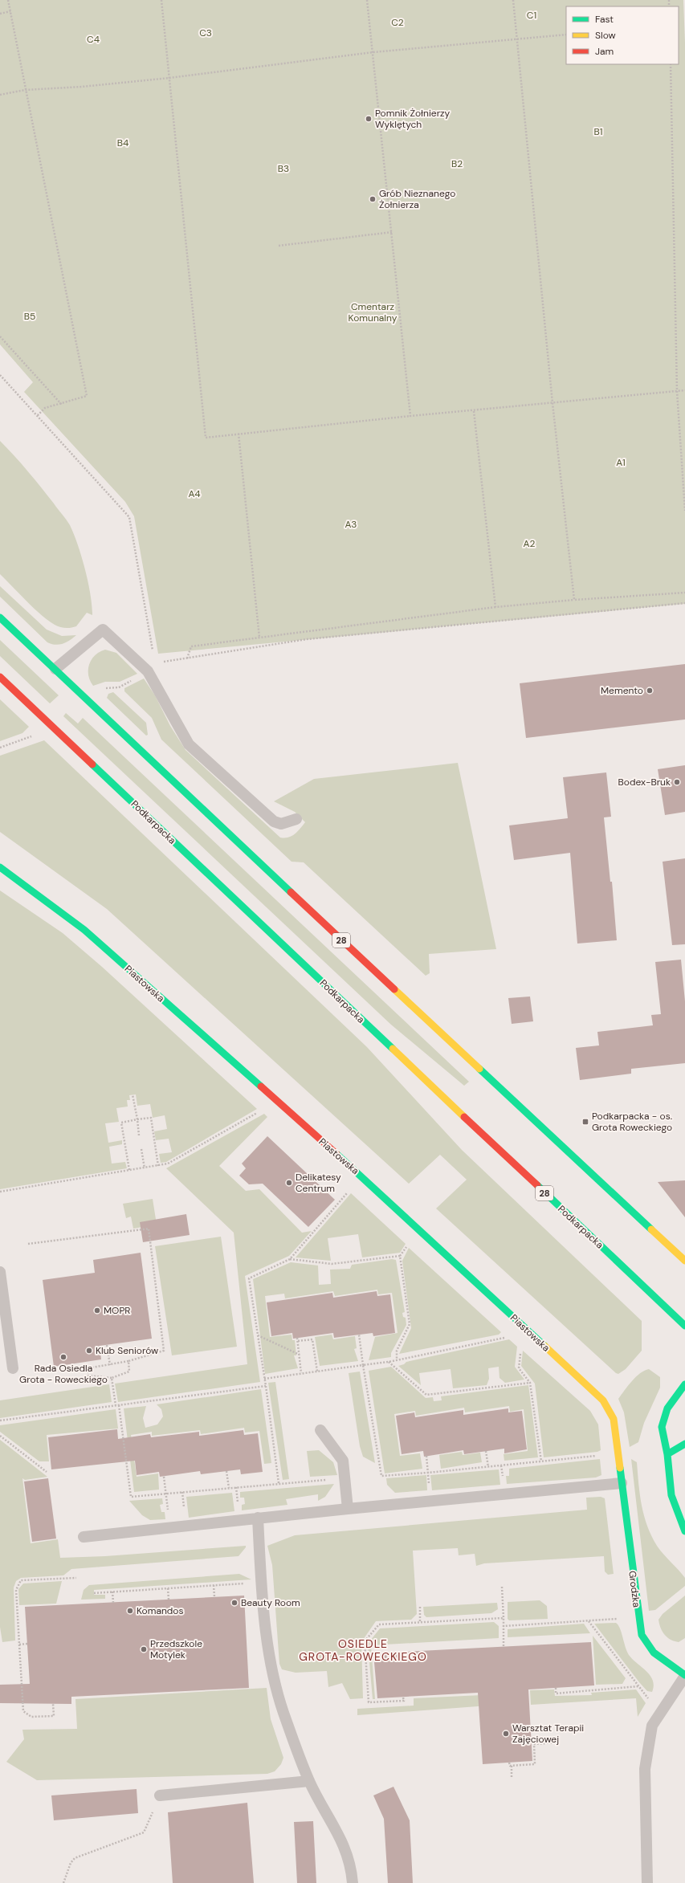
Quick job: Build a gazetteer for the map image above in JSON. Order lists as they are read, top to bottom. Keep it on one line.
{"streets":{"main road":["Podkarpacka","28","Piastowska","Grodzka"]},"crossings":[["Piastowska","Grodzka"]],"districts":["OSIEDLE GROTA-ROWECKIEGO"],"parks":["C1","C2","C3","C4","B1","B4","B2","B3","Cmentarz Komunalny","B5","A1","A4","A3","A2"],"places":{"other":["Pomnik Żołnierzy Wyklętych","Grób Nieznanego Żołnierza","Memento","Bodex-Bruk","Delikatesy Centrum","MOPR","Klub Seniorów","Rada Osiedla Grota - Roweckiego","Beauty Room","Komandos","Przedszkole Motylek","Warsztat Terapii Zajęciowej"],"transit":["Podkarpacka - os. Grota Roweckiego"]},"legend":["Fast","Slow","Jam"]}
